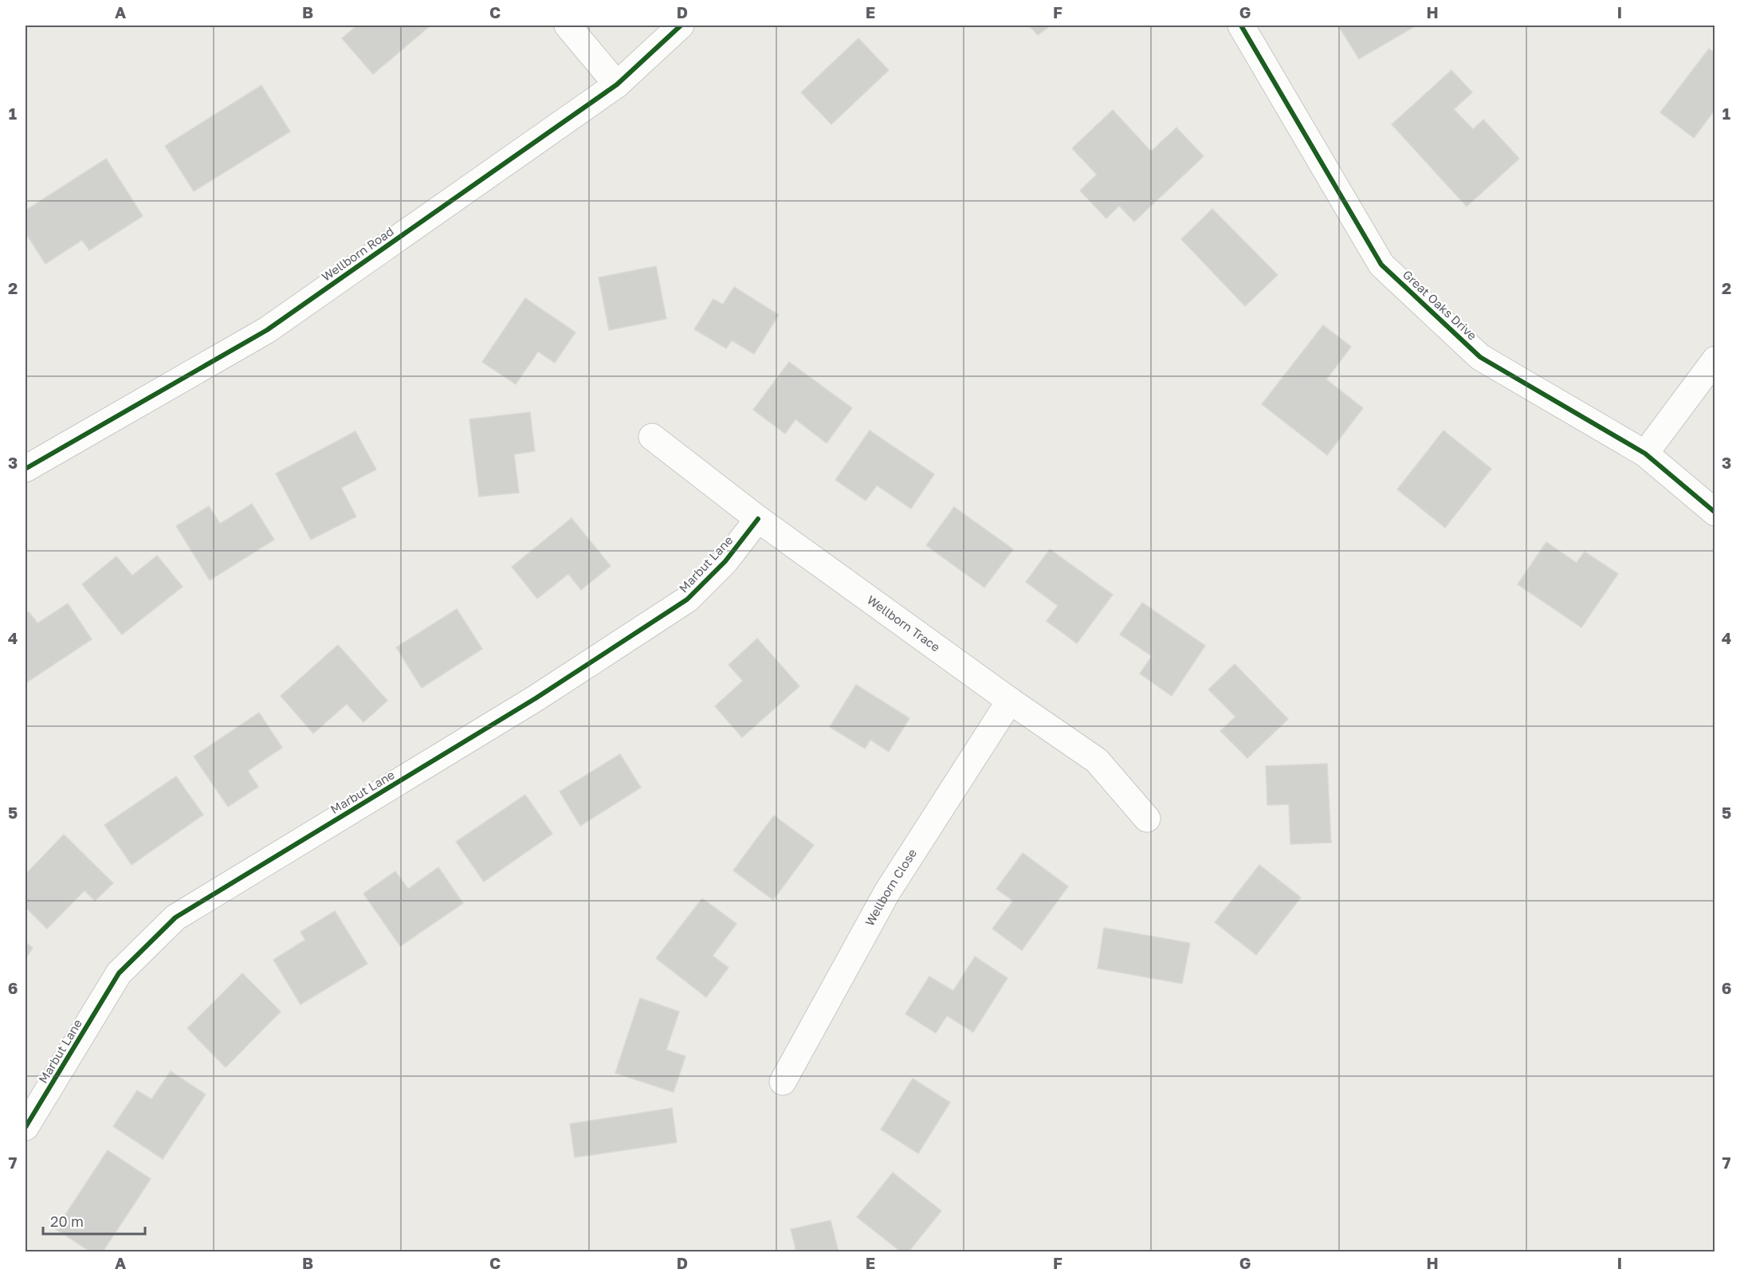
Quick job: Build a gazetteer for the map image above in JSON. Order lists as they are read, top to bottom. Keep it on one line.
{"streets":{"street":["Wellborn Road","Great Oaks Drive","Marbut Lane","Wellborn Trace","Wellborn Close"]},"crossings":[["Marbut Lane","Wellborn Trace"],["Wellborn Trace","Wellborn Close"]],"scale_bar":"20 m","grid":{"columns":["A","B","C","D","E","F","G","H","I"],"rows":["1","2","3","4","5","6","7"]}}
